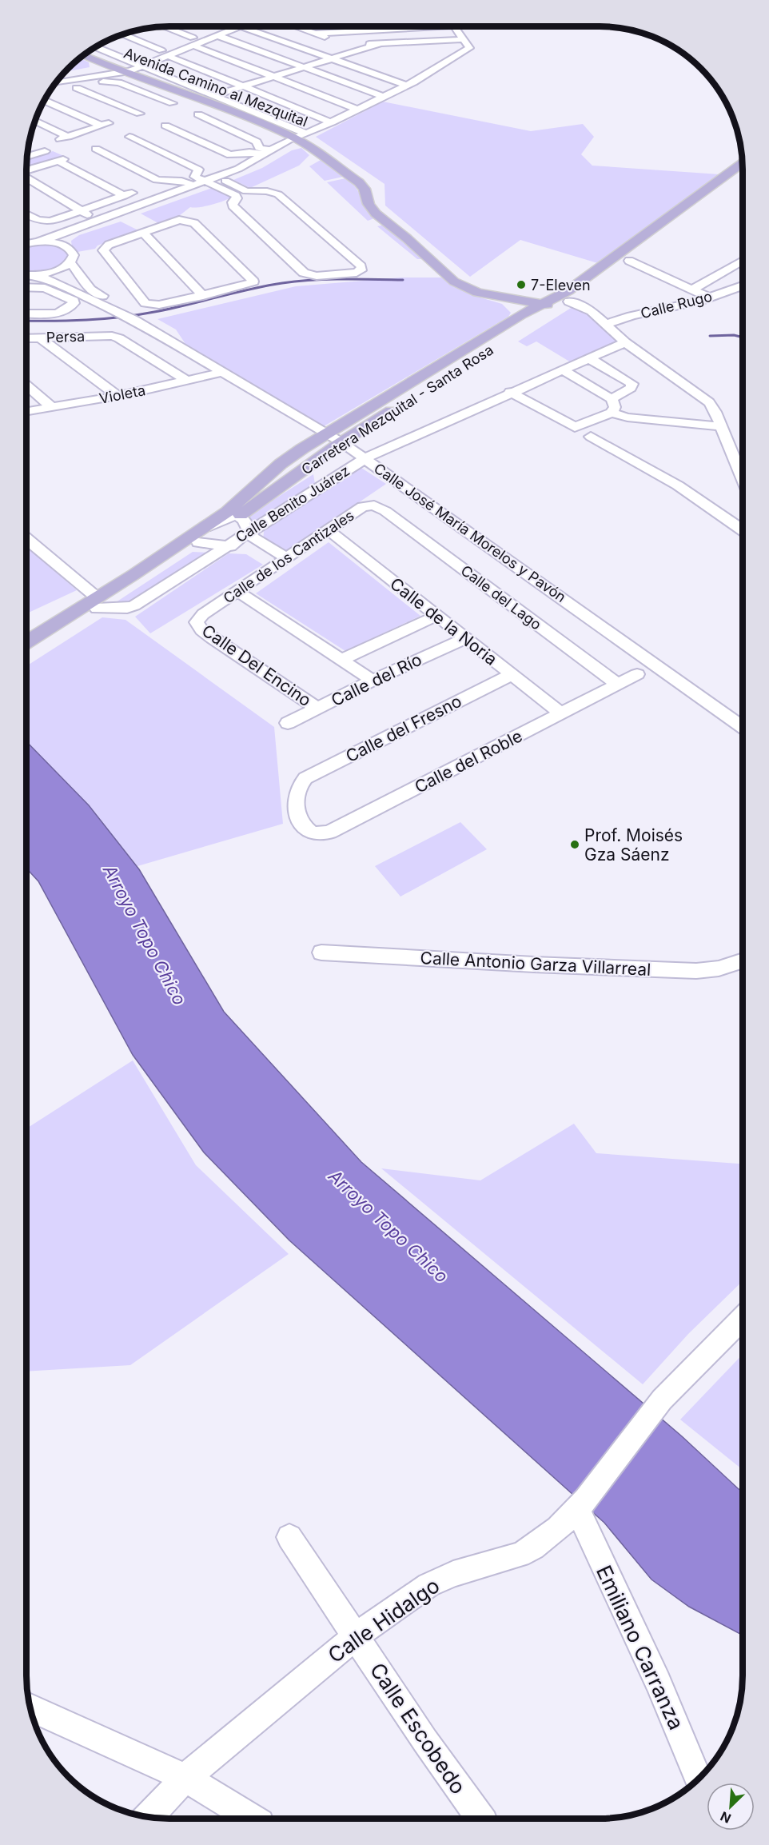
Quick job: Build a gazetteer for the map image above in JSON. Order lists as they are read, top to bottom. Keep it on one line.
{"streets":{"main road":["Avenida Camino al Mezquital","Carretera Mezquital - Santa Rosa"],"street":["Calle Rugo","Persa","Violeta","Calle Benito Juárez","Calle José María Morelos y Pavón","Calle de los Cantizales","Calle del Lago","Calle de la Noria","Calle Del Encino","Calle del Río","Calle del Fresno","Calle del Roble","Calle Antonio Garza Villarreal","Calle Hidalgo","Emiliano Carranza","Calle Escobedo"]},"crossings":[["Avenida Camino al Mezquital","Carretera Mezquital - Santa Rosa"],["Persa","Violeta"],["Violeta","Calle José María Morelos y Pavón"],["Carretera Mezquital - Santa Rosa","Calle Benito Juárez"],["Carretera Mezquital - Santa Rosa","Calle José María Morelos y Pavón"],["Calle Benito Juárez","Calle José María Morelos y Pavón"],["Calle de los Cantizales","Calle del Lago"],["Calle de los Cantizales","Calle de la Noria"],["Calle de los Cantizales","Calle Del Encino"],["Calle del Lago","Calle del Roble"],["Calle de la Noria","Calle del Río"],["Calle de la Noria","Calle del Fresno"],["Calle de la Noria","Calle del Roble"],["Calle Del Encino","Calle del Río"],["Calle del Fresno","Calle del Roble"],["Calle Hidalgo","Emiliano Carranza"],["Calle Hidalgo","Calle Escobedo"]],"water":["Arroyo Topo Chico"],"places":["7-Eleven","Prof. Moisés Gza Sáenz"],"north":"bottom left"}
